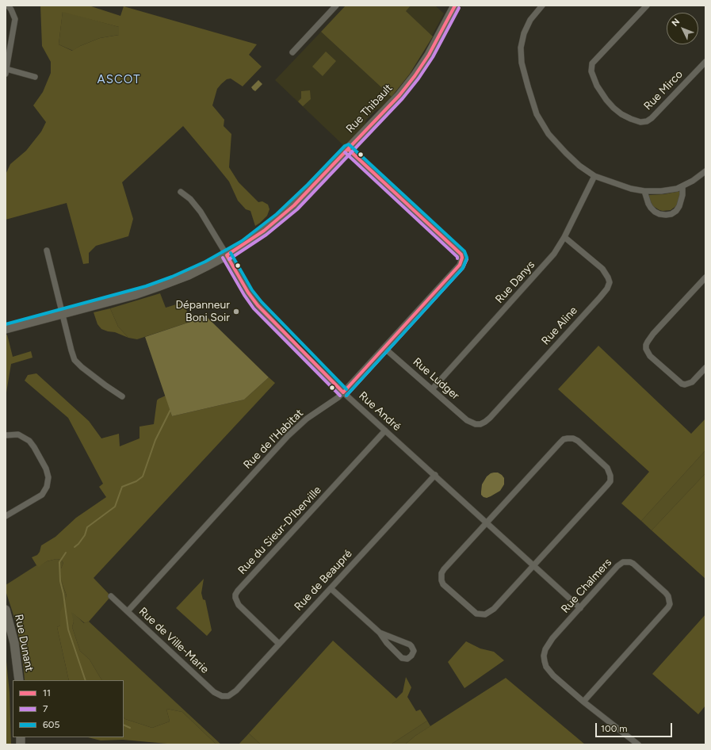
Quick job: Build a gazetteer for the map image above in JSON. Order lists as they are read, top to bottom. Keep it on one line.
{"streets":{"street":["Rue Mirco","Rue Thibault","Rue Danys","Rue Aline","Rue Ludger","Rue André","Rue de l'Habitat","Rue du Sieur-D'Iberville","Rue de Beaupré","Rue Chalmers","Rue de Ville-Marie","Rue Dunant"]},"crossings":[["Rue Thibault","Rue André"],["Rue Thibault","Rue de l'Habitat"],["Rue Danys","Rue Aline"],["Rue Danys","Rue Ludger"],["Rue Aline","Rue Ludger"],["Rue Ludger","Rue de l'Habitat"],["Rue André","Rue de l'Habitat"],["Rue André","Rue du Sieur-D'Iberville"],["Rue André","Rue de Beaupré"],["Rue André","Rue Chalmers"],["Rue de l'Habitat","Rue de Ville-Marie"],["Rue du Sieur-D'Iberville","Rue de Beaupré"],["Rue de Beaupré","Rue de Ville-Marie"]],"districts":["ASCOT"],"places":["Dépanneur Boni Soir"],"lines":["transit line 11","transit line 7","transit line 605"],"legend":["11","7","605"],"scale_bar":"100 m","north":"top left"}
